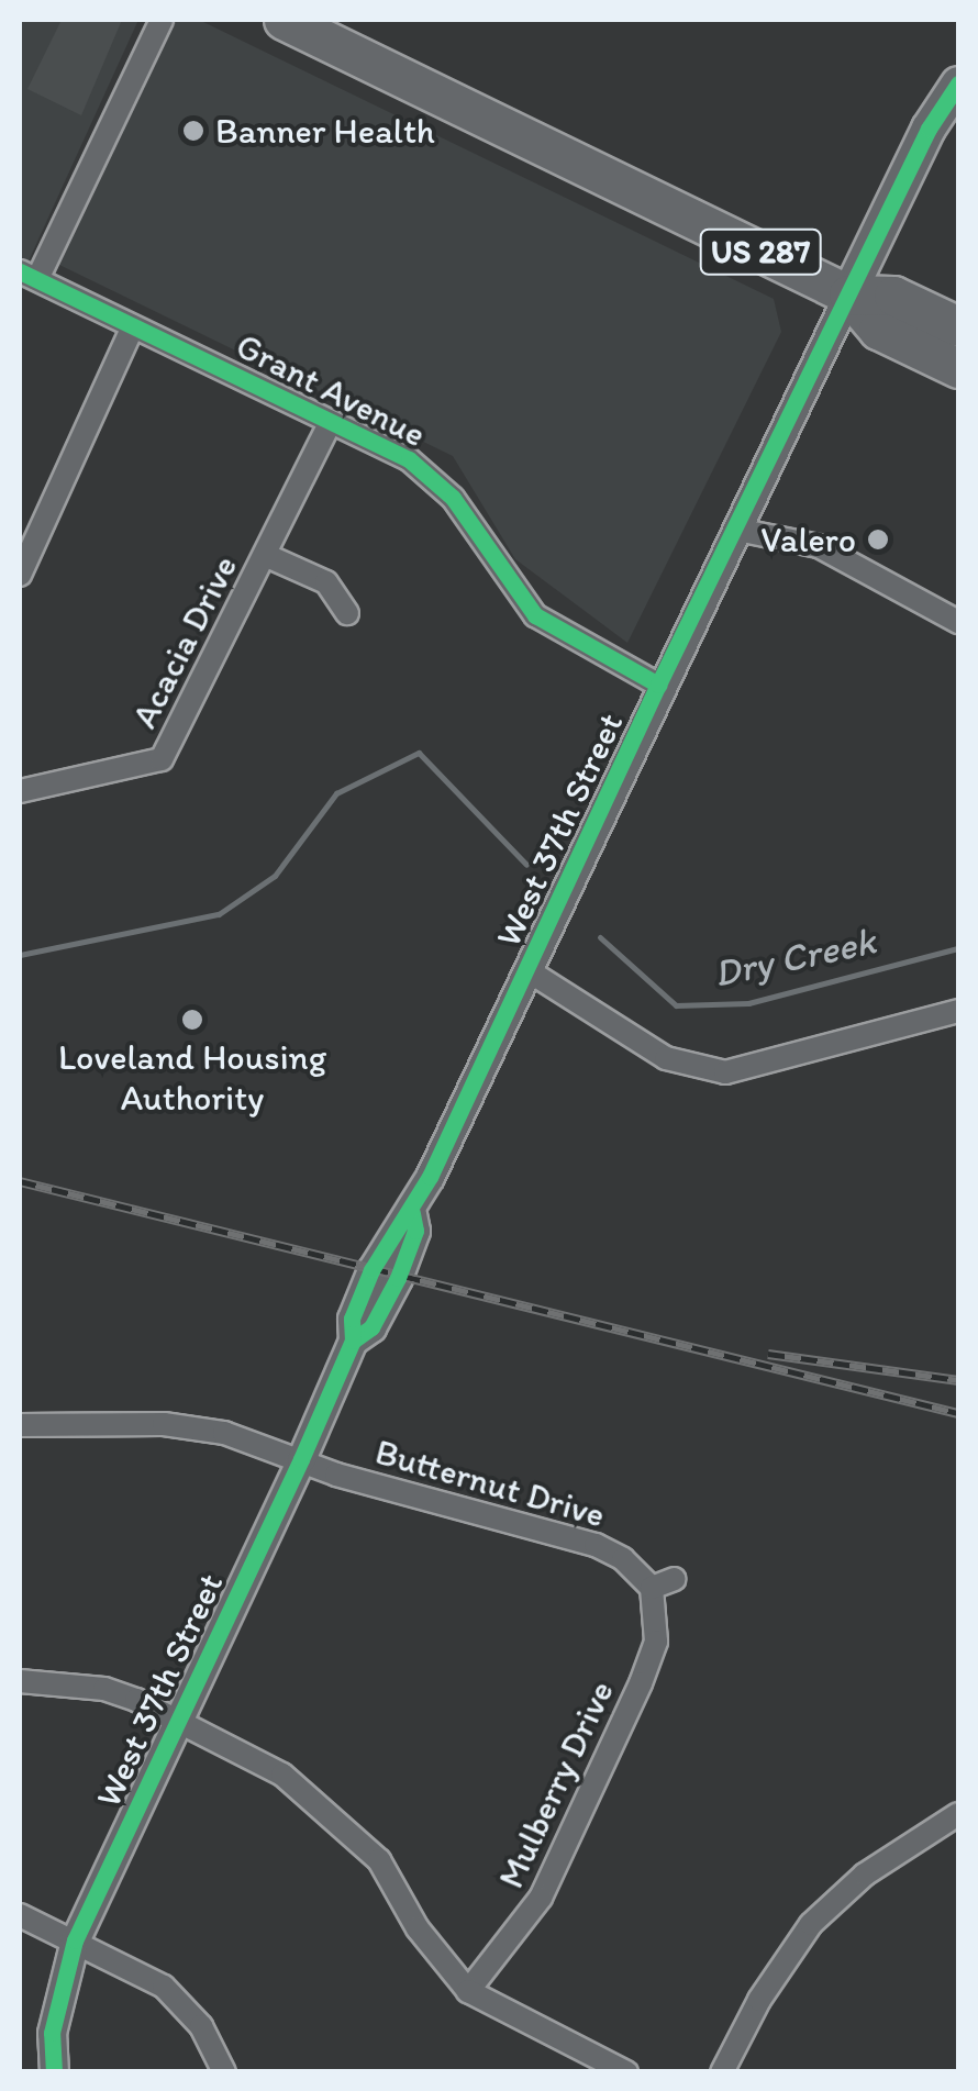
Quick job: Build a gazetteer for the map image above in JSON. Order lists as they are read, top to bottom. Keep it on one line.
{"streets":{"highway":["US 287"],"street":["Grant Avenue","Acacia Drive","West 37th Street","Butternut Drive","Mulberry Drive"]},"crossings":[["US 287","West 37th Street"],["Grant Avenue","Acacia Drive"],["Grant Avenue","West 37th Street"],["West 37th Street","Butternut Drive"],["Butternut Drive","Mulberry Drive"]],"water":["Dry Creek"],"places":["Banner Health","Valero","Loveland Housing Authority"]}
